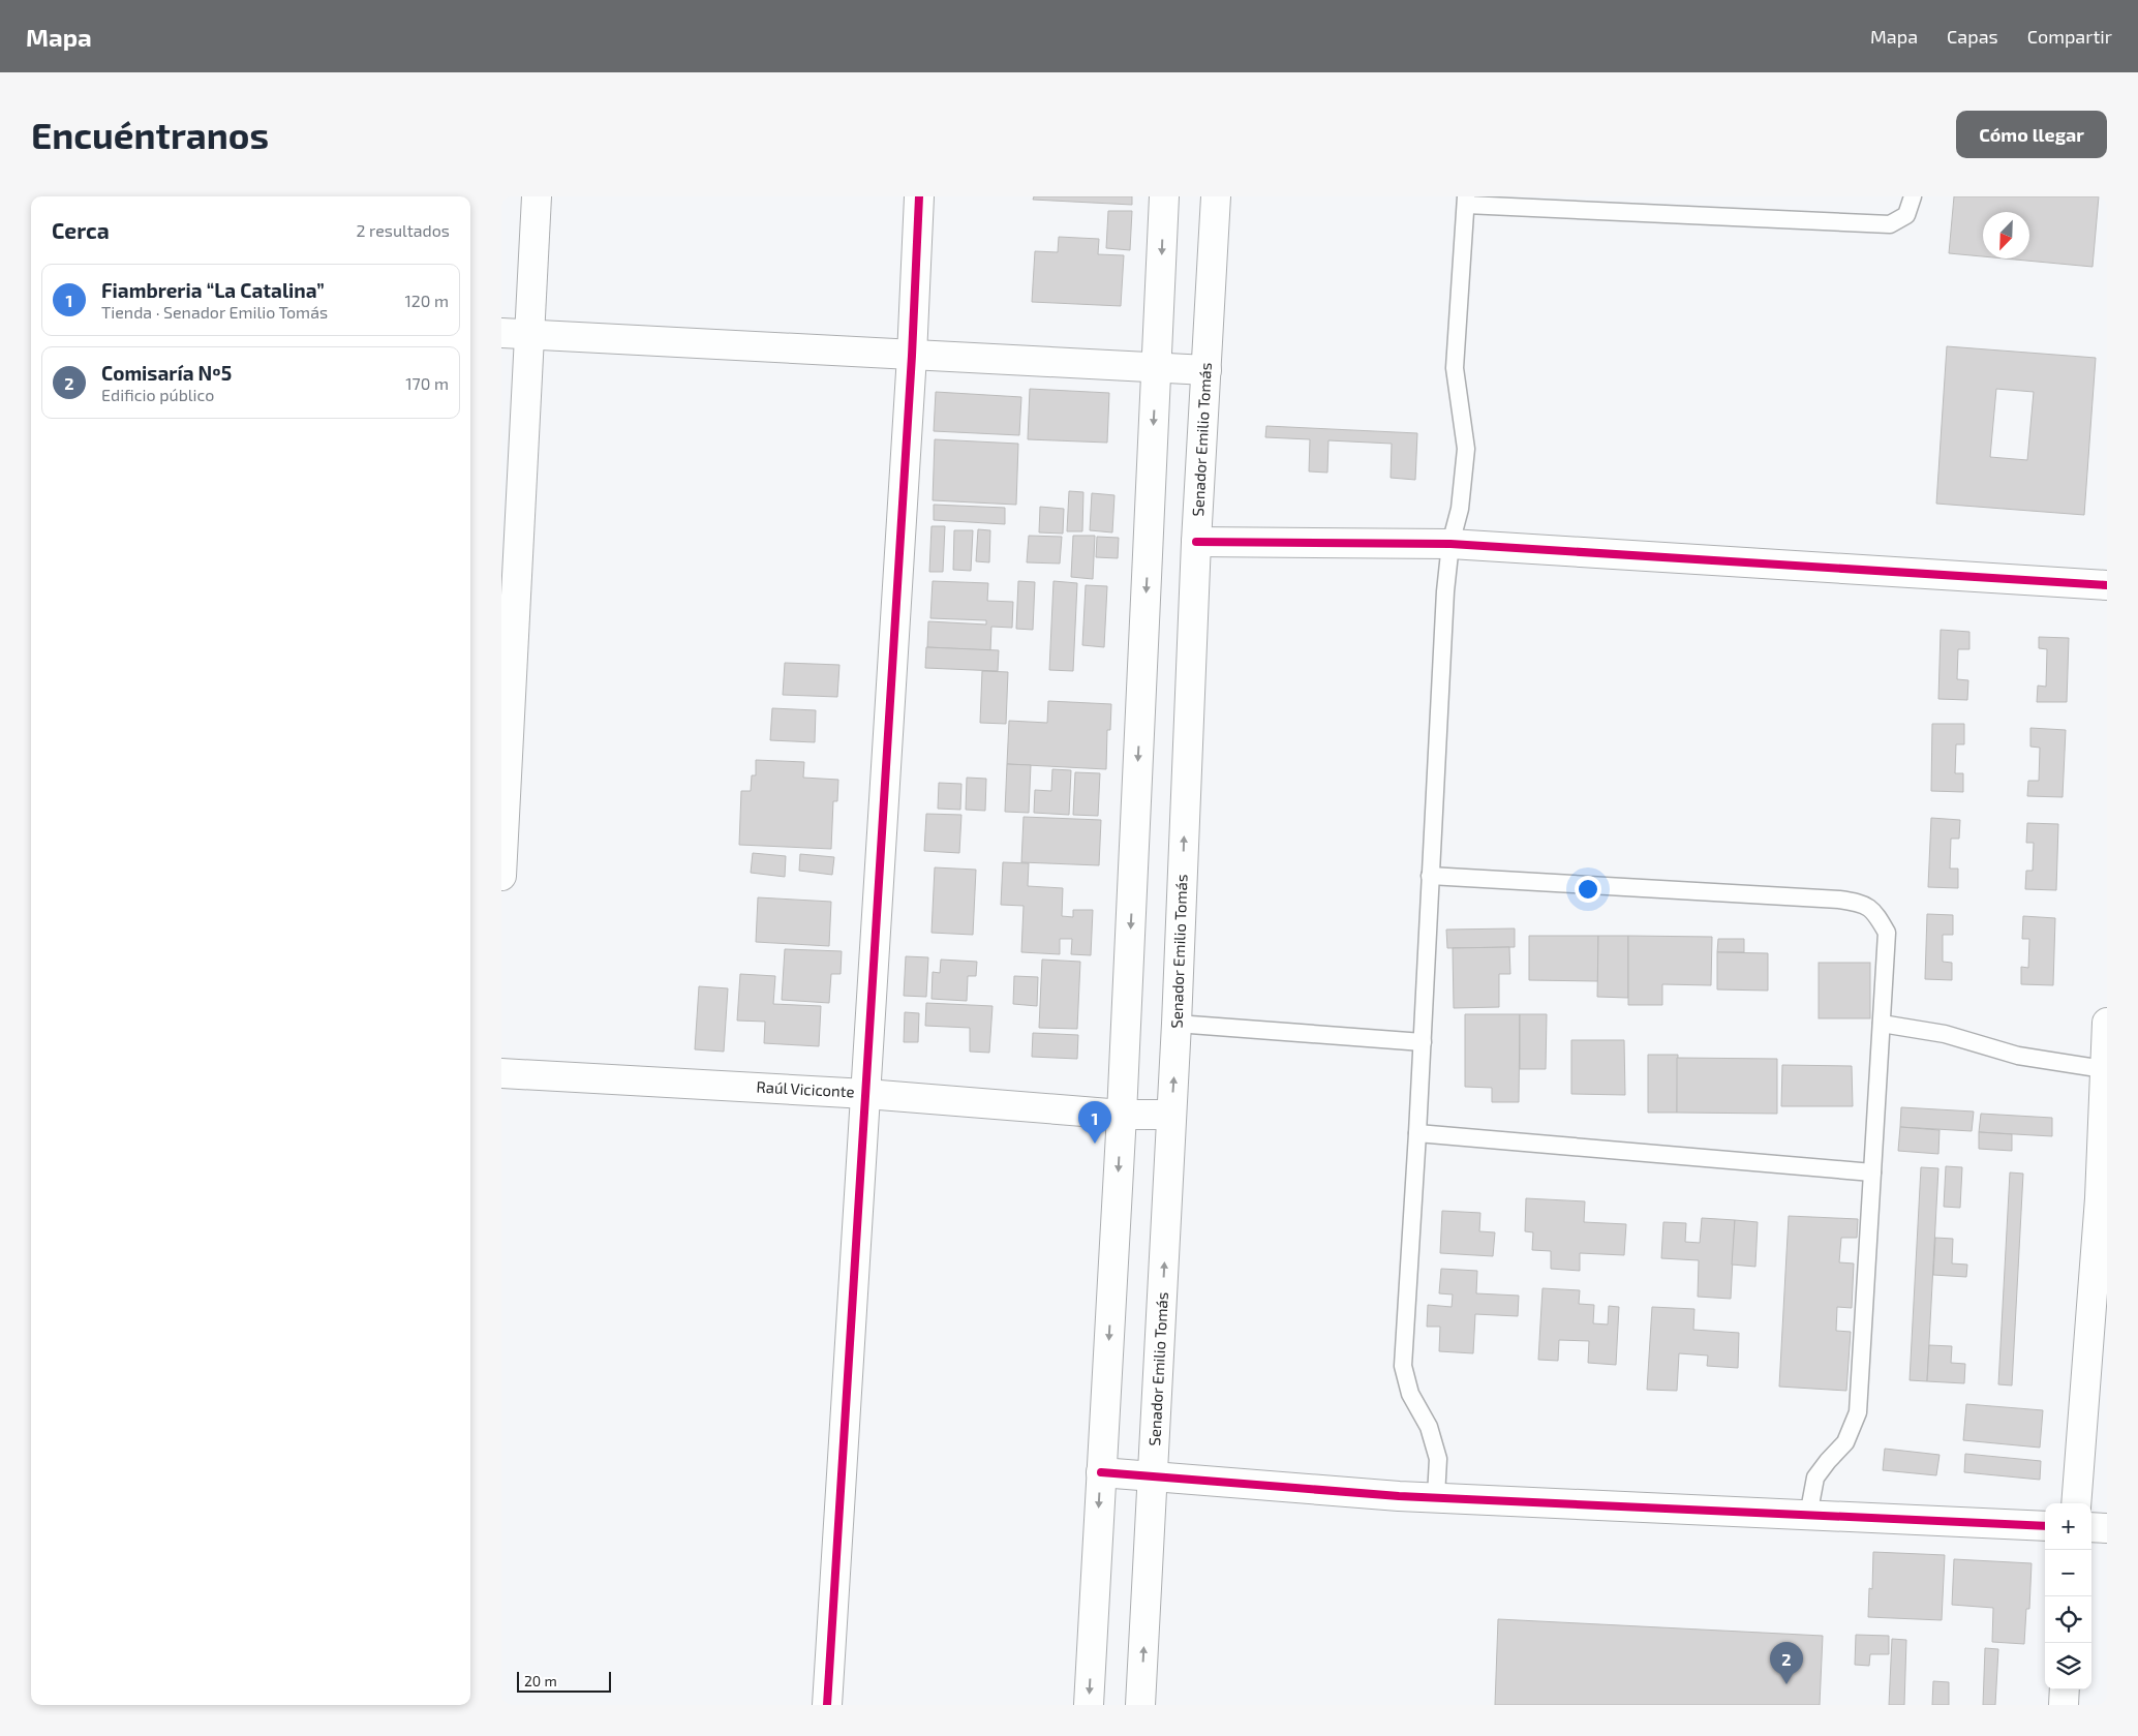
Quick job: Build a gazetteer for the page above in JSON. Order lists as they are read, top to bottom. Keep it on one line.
{"streets":{"street":["Senador Emilio Tomás","Raúl Viciconte"]},"crossings":[["Senador Emilio Tomás","Raúl Viciconte"]],"scale_bar":"20 m","north":"bottom left","page":{"header":"Mapa","nav":["Mapa","Capas","Compartir"],"buttons":"Cómo llegar","title":"Encuéntranos","heading":["Cerca","2 resultados"],"list":[{"mark":"1","name":"Fiambreria “La Catalina”","note":"Tienda · Senador Emilio Tomás","value":"120 m"},{"mark":"2","name":"Comisaría Nº5","note":"Edificio público","value":"170 m"}],"pins":["1","2"],"map_buttons":["+","−"],"scale":"20 m"}}
